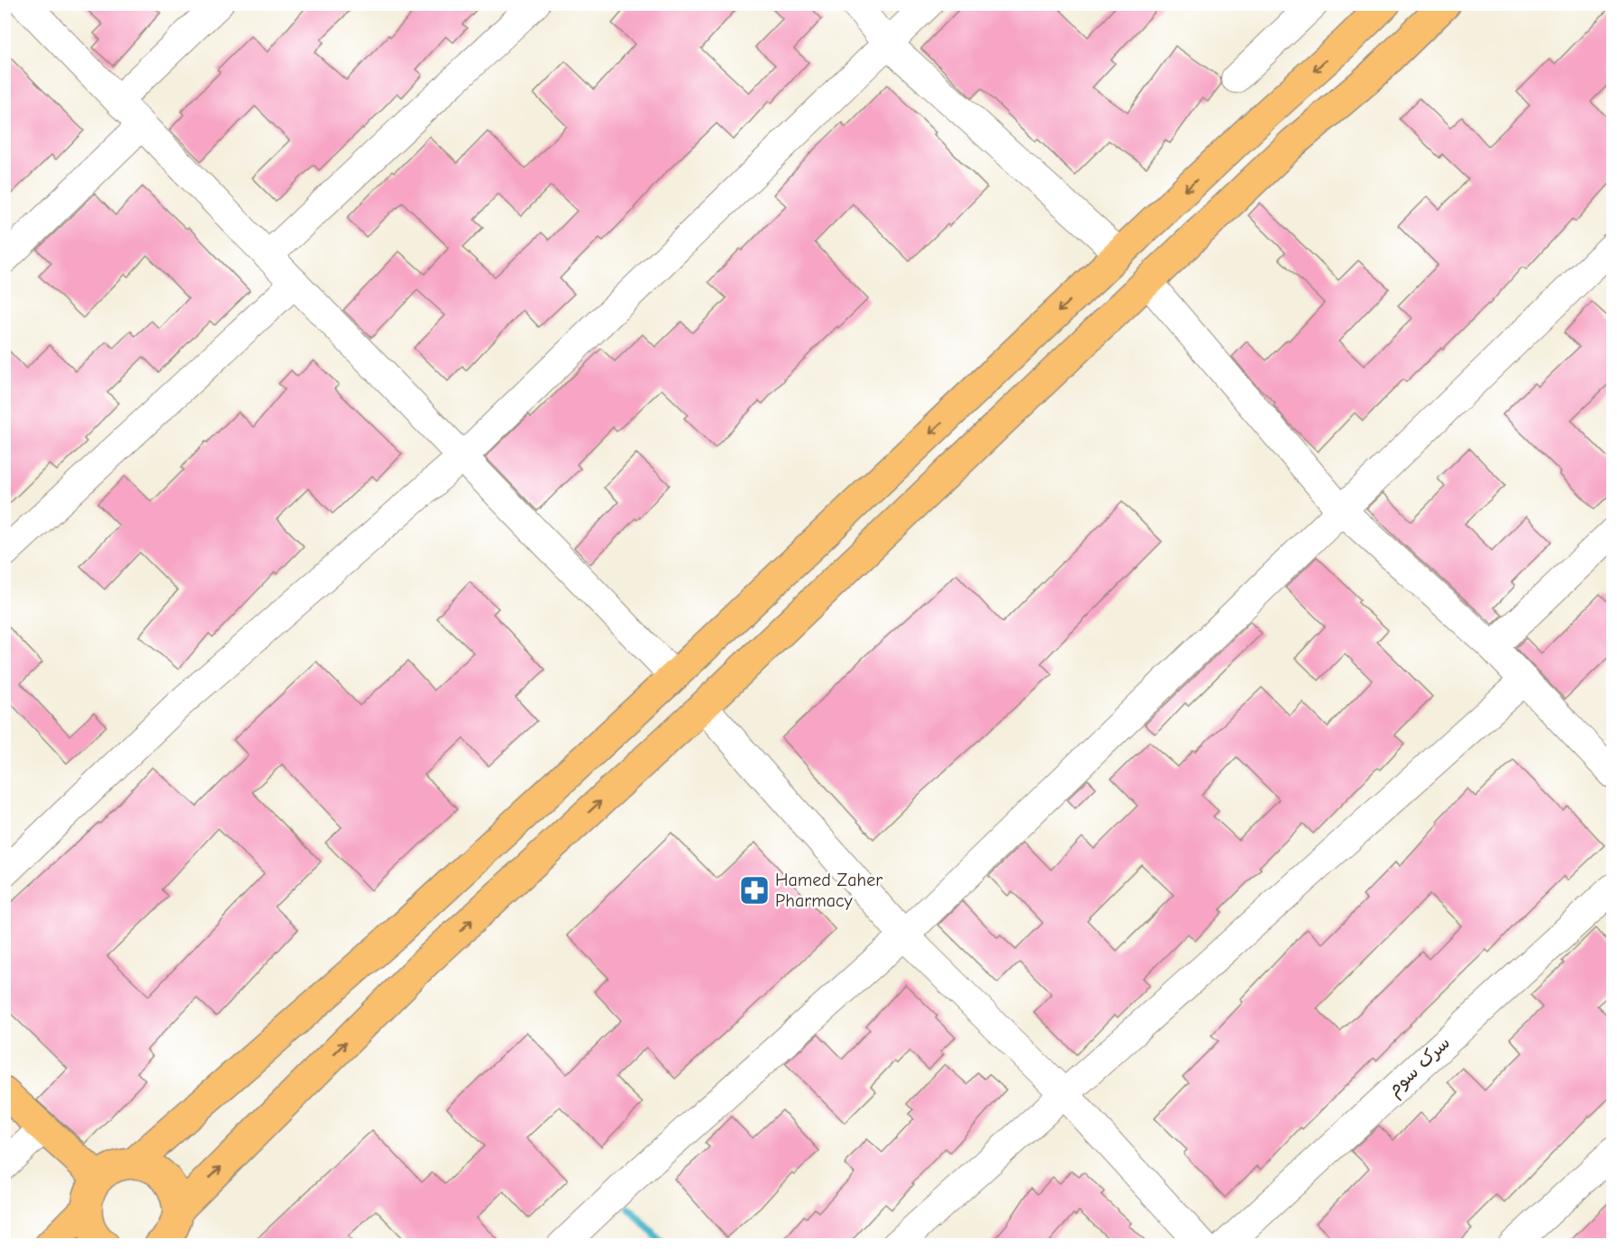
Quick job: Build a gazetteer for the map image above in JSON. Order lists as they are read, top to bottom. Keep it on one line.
{"streets":{"street":["سرک سوم"]},"places":{"pharmacy":["Hamed Zaher Pharmacy"]}}
